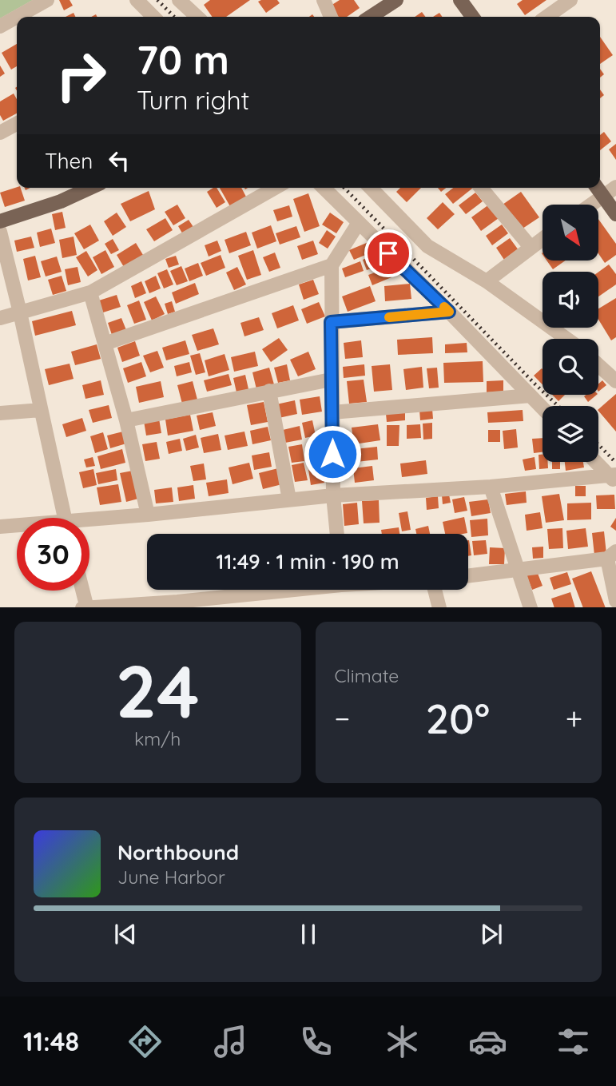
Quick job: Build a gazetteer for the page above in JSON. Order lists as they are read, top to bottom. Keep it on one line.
{"north":"bottom right","page":{"turn":["70 m","Turn right"],"then":"Then","limit":"30","trip":"11:49 · 1 min · 190 m","tile":[["24","km/h"],"Climate"],"heat":["−","20°","+"],"song":["Northbound","June Harbor"],"tabs":"11:48"}}
